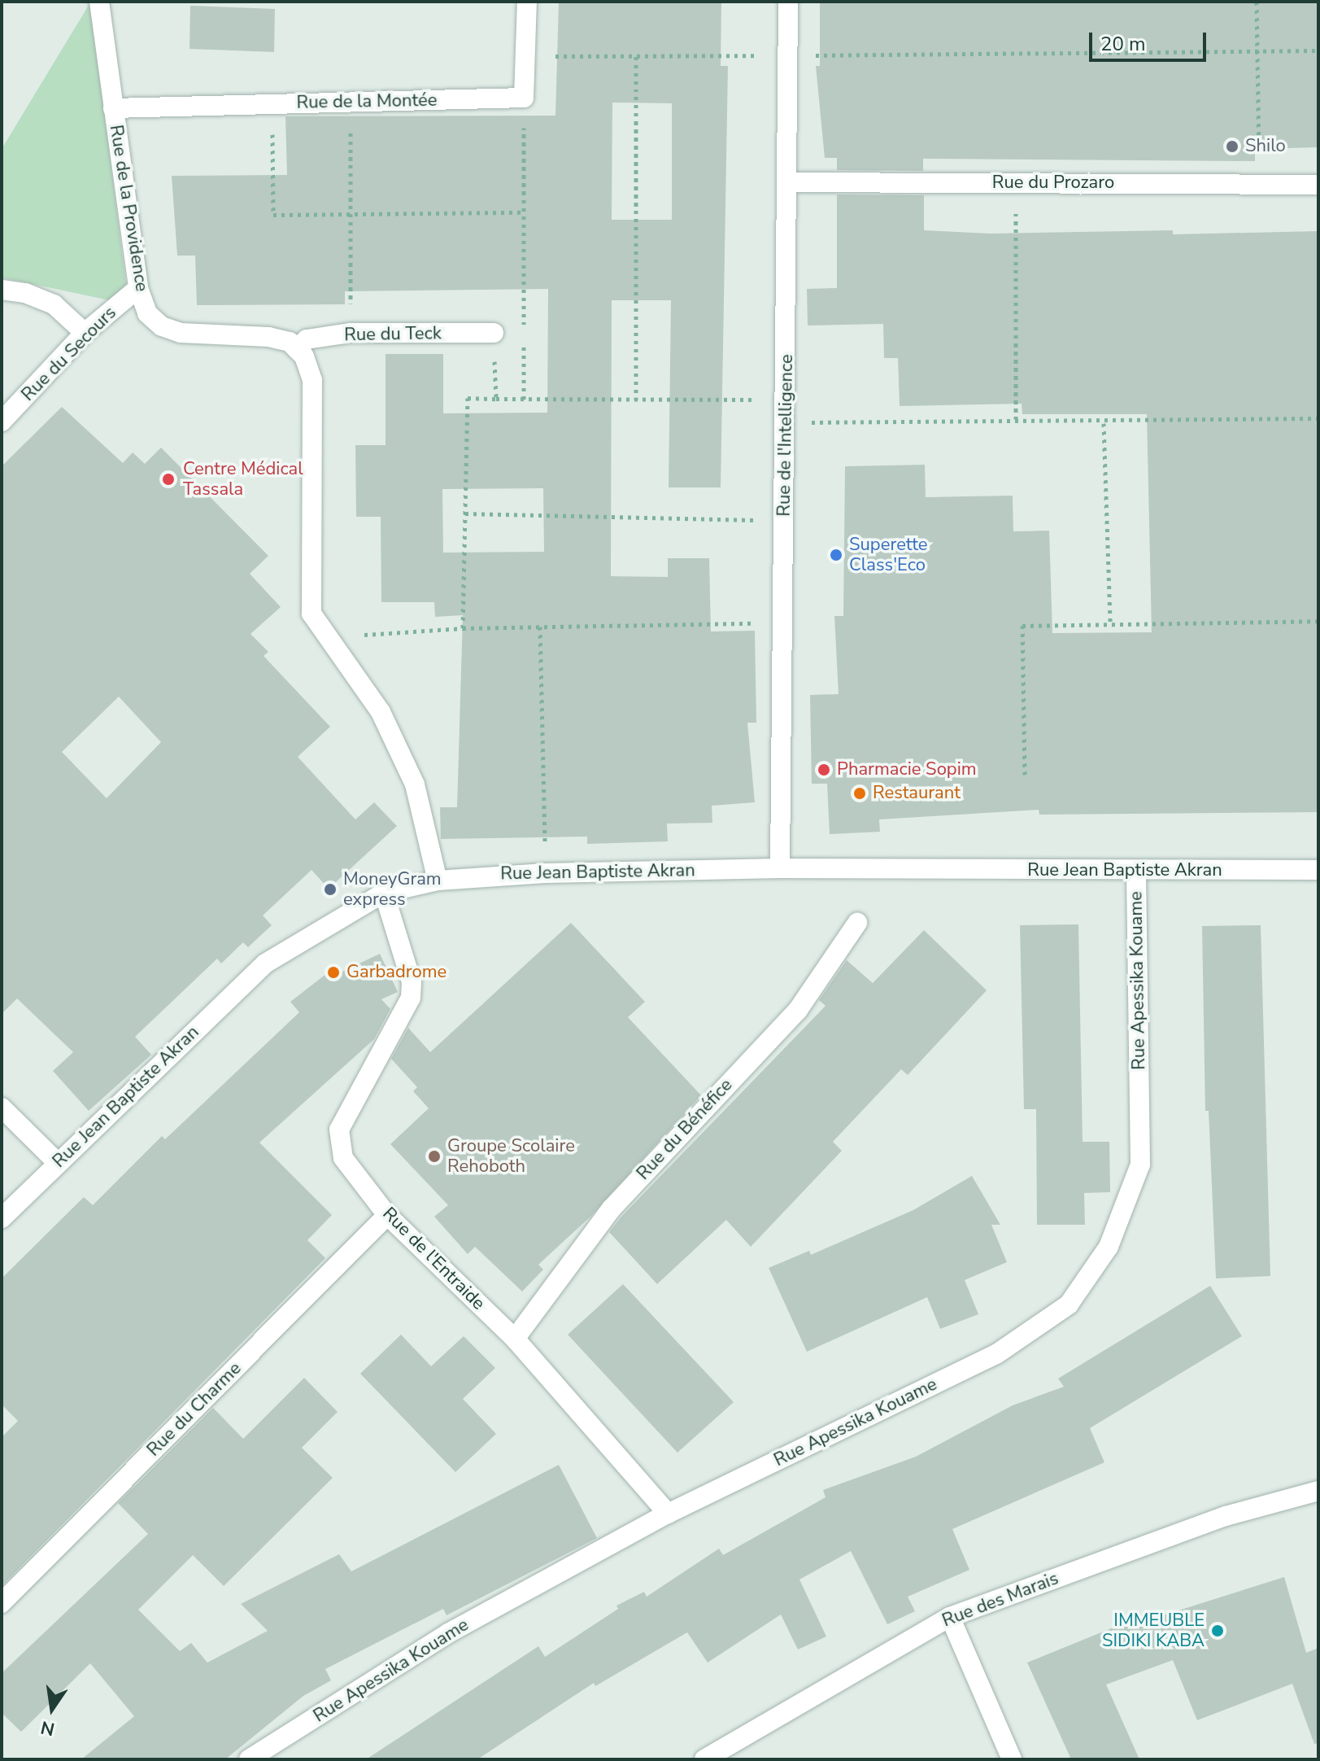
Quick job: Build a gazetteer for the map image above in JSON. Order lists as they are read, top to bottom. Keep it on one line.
{"streets":{"street":["Rue de la Montée","Rue du Prozaro","Rue de la Providence","Rue du Teck","Rue du Secours","Rue de l'Intelligence","Rue Jean Baptiste Akran","Rue Apessika Kouame","Rue du Bénéfice","Rue de l'Entraide","Rue du Charme","Rue des Marais"]},"crossings":[["Rue de la Montée","Rue de la Providence"],["Rue du Prozaro","Rue de l'Intelligence"],["Rue de la Providence","Rue du Teck"],["Rue de la Providence","Rue du Secours"],["Rue de l'Intelligence","Rue Jean Baptiste Akran"],["Rue Jean Baptiste Akran","Rue Apessika Kouame"],["Rue Jean Baptiste Akran","Rue de l'Entraide"],["Rue Apessika Kouame","Rue de l'Entraide"],["Rue du Bénéfice","Rue de l'Entraide"],["Rue de l'Entraide","Rue du Charme"]],"places":["Shilo","Centre Médical Tassala","Superette Class'Eco","Pharmacie Sopim","Restaurant","MoneyGram express","Garbadrome","Groupe Scolaire Rehoboth","IMMEUBLE SIDIKI KABA"],"scale_bar":"20 m","north":"bottom"}
